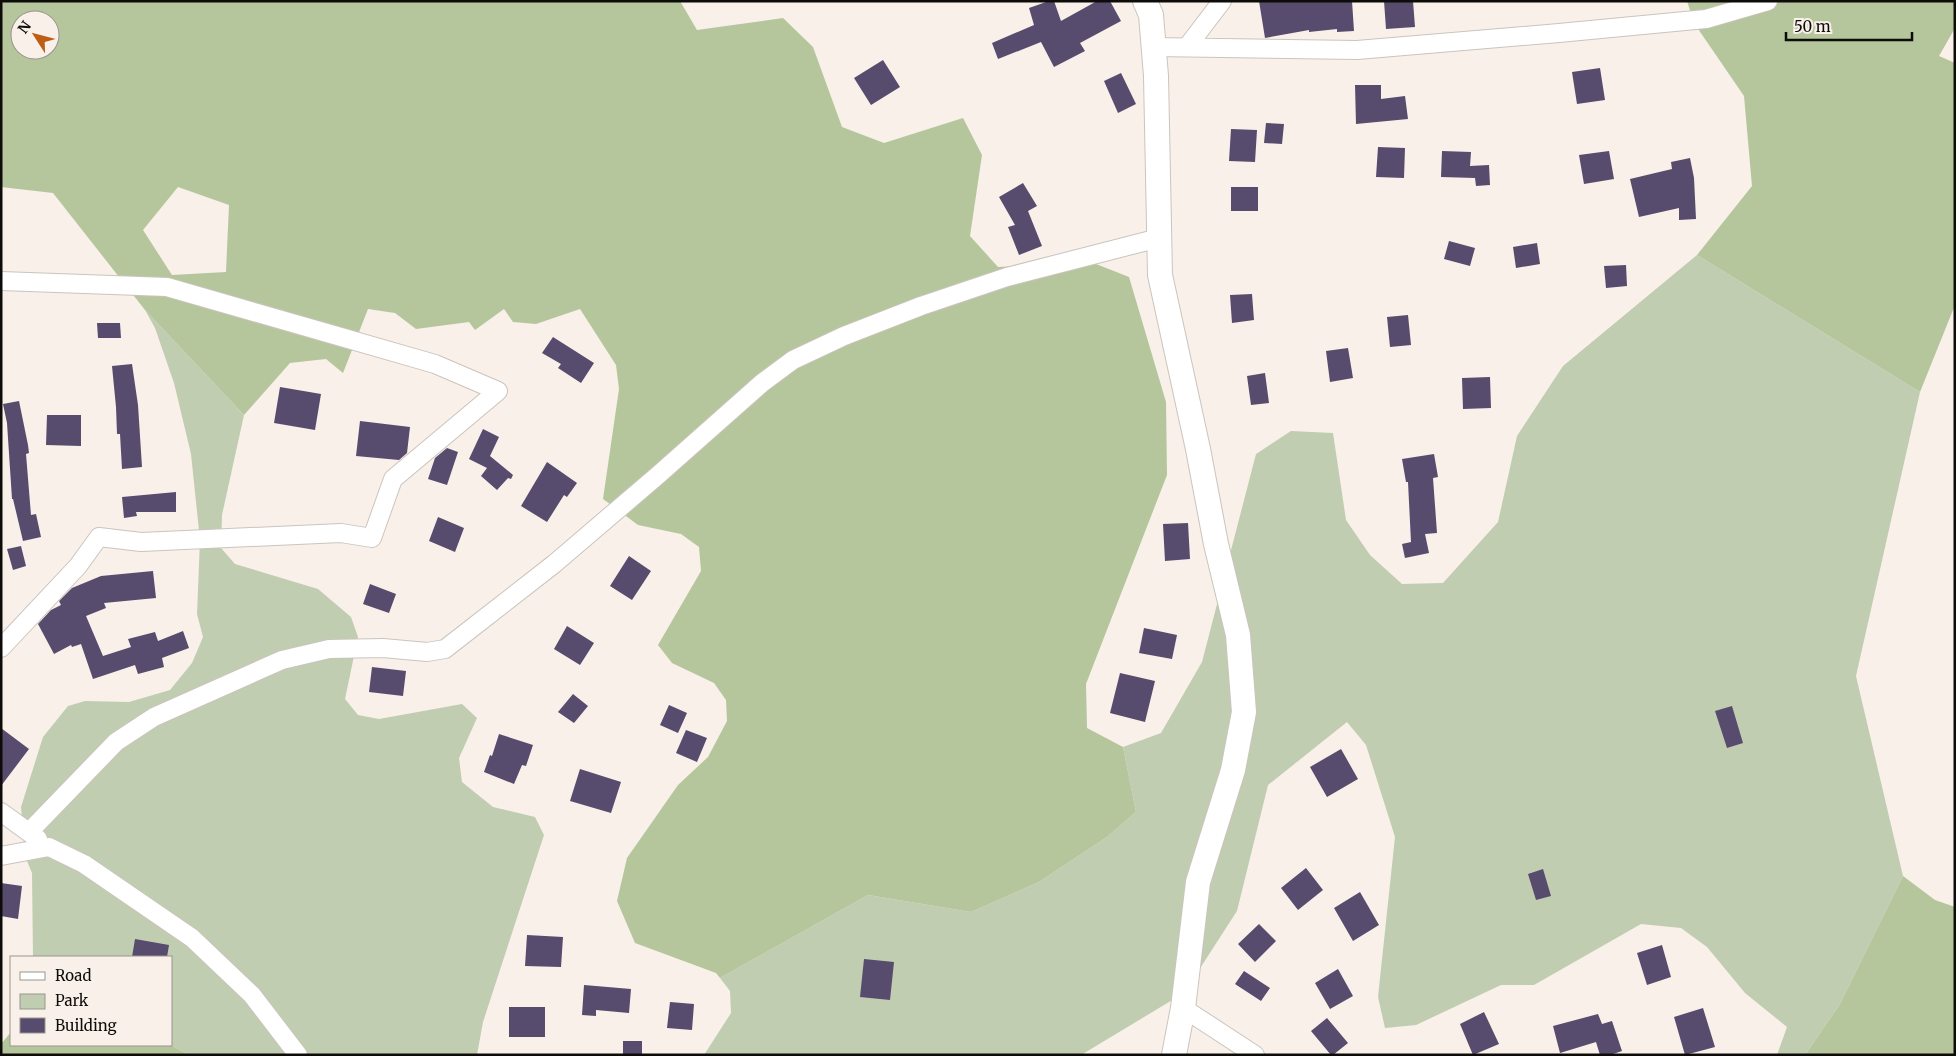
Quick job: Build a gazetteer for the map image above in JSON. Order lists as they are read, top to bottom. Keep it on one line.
{"legend":["Road","Park","Building"],"scale_bar":"50 m","north":"top left"}
